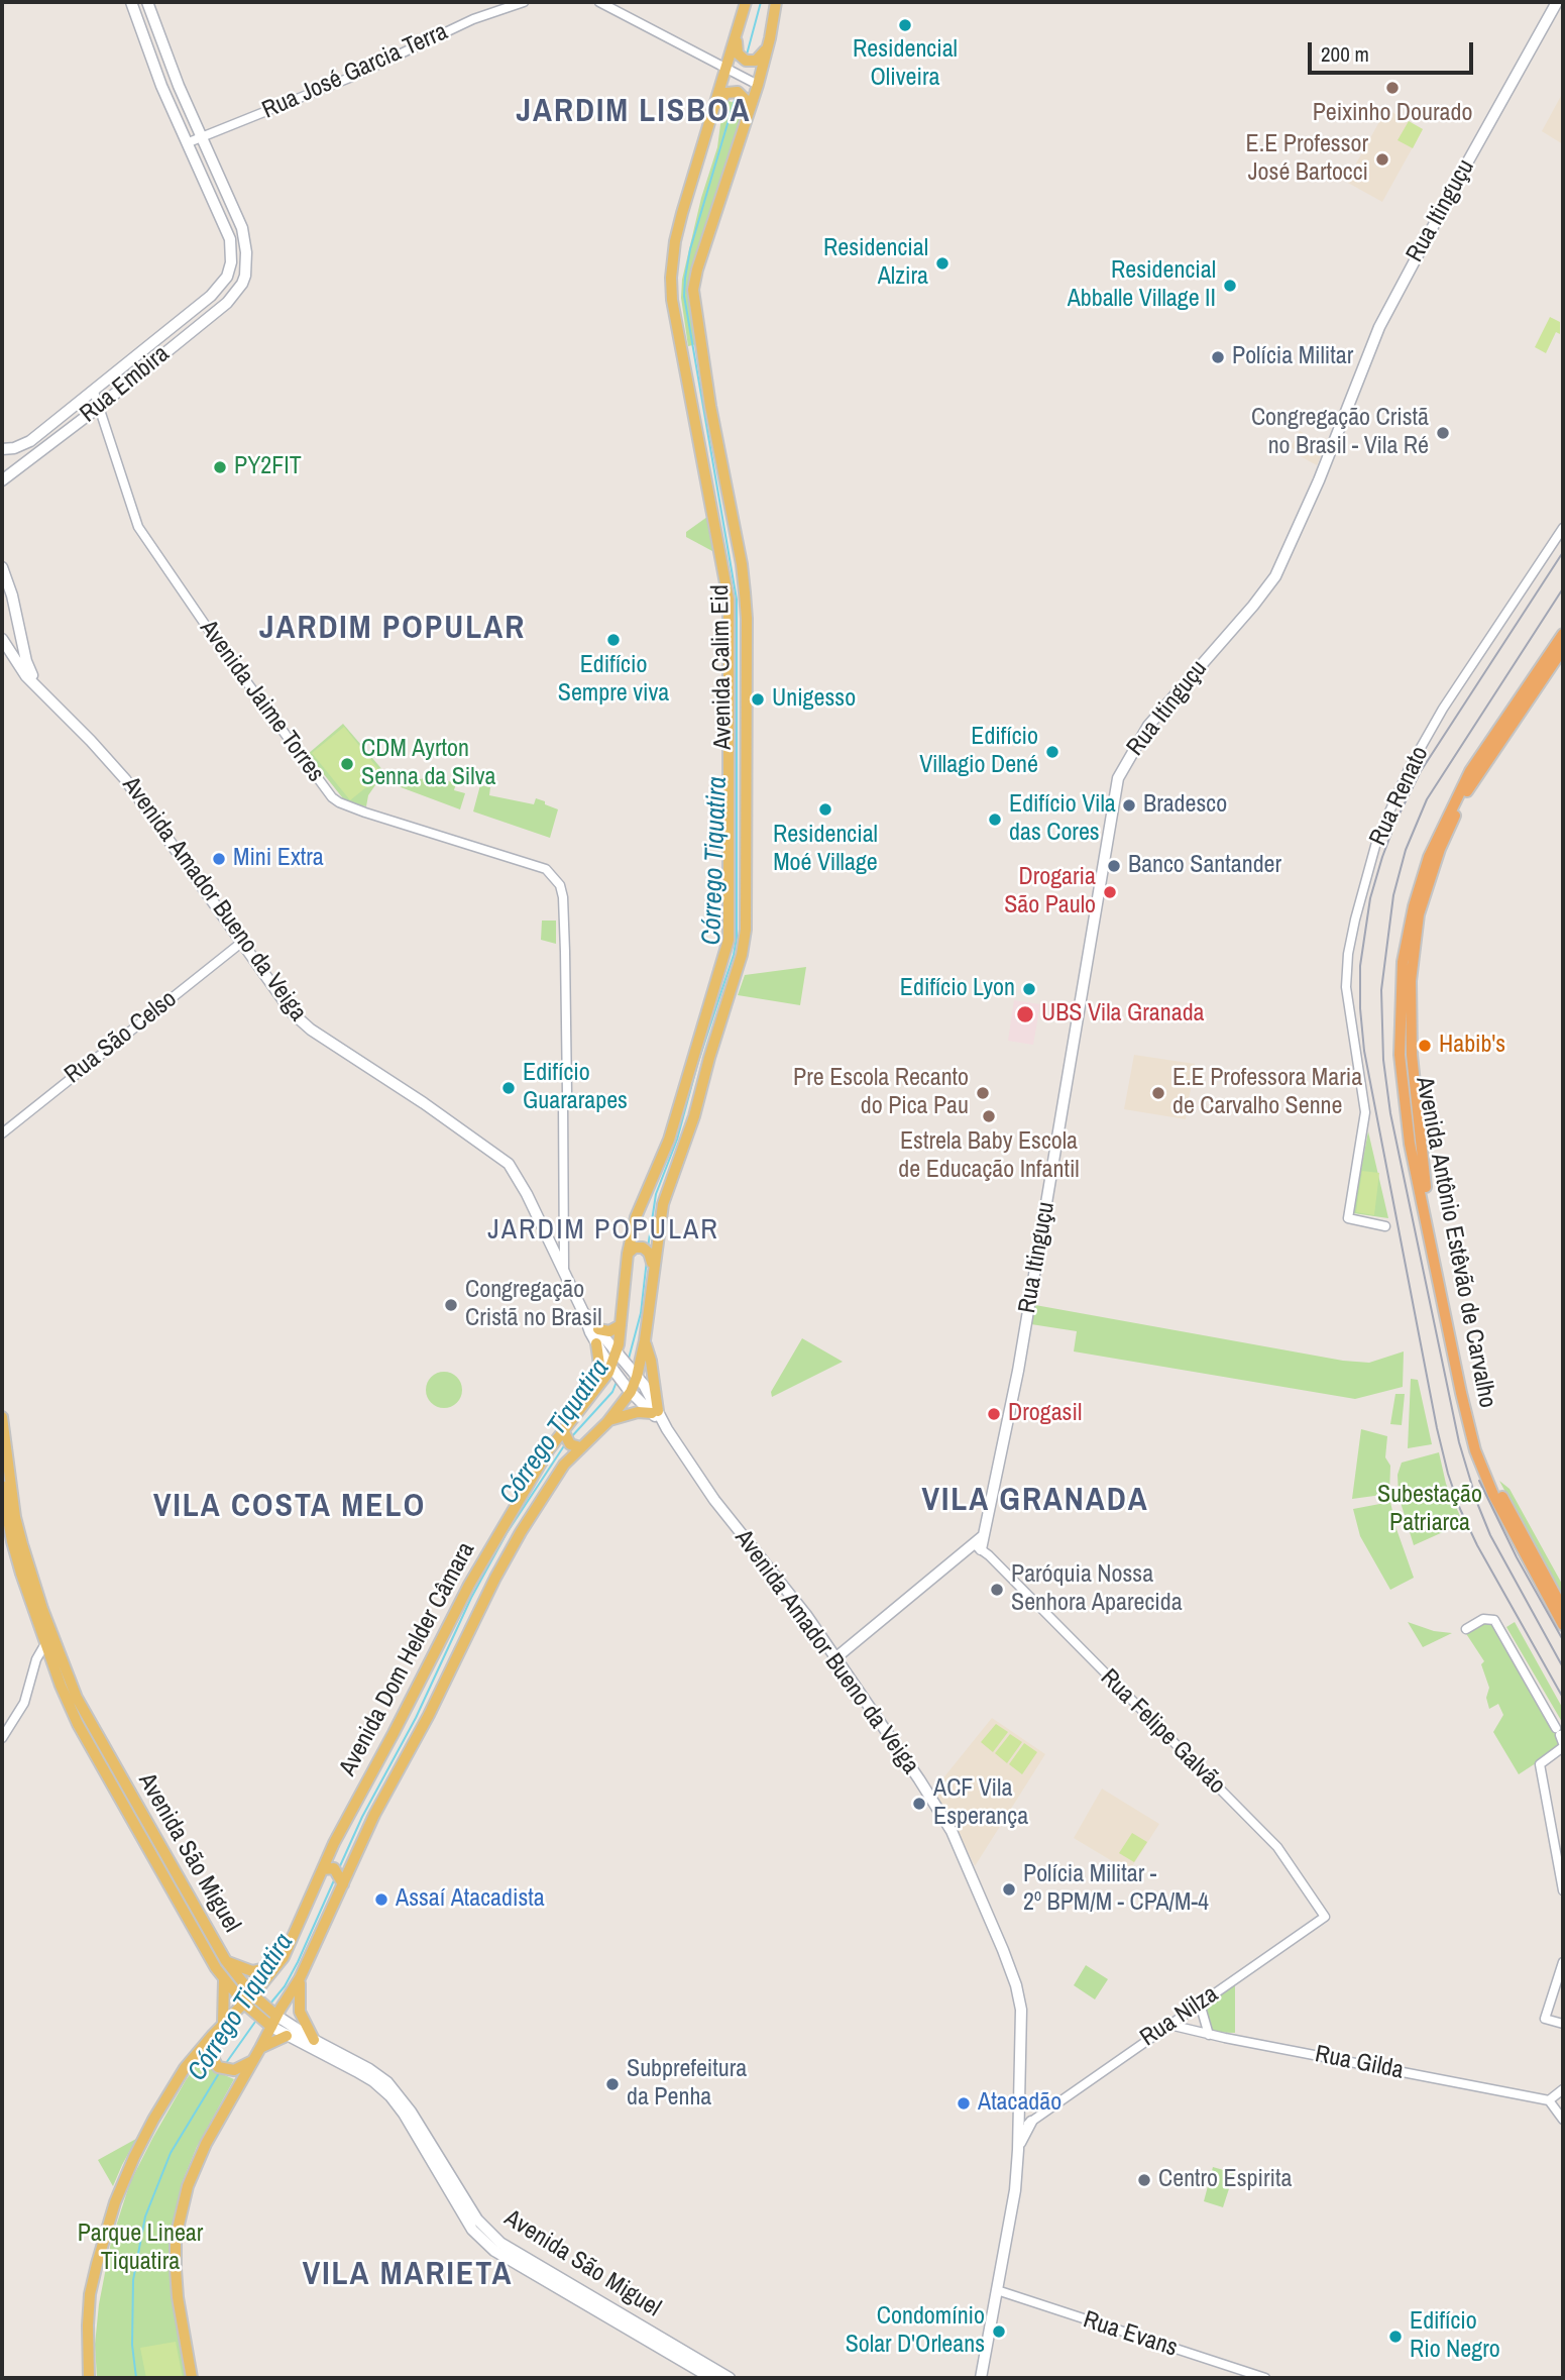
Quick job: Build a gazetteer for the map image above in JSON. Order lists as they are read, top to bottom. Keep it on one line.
{"streets":{"highway":["Avenida Antônio Estêvão de Carvalho"],"main road":["Rua Itinguçu","Rua Embira","Avenida Calim Eid","Avenida Amador Bueno da Veiga","Avenida Dom Helder Câmara","Avenida São Miguel"],"street":["Rua José Garcia Terra","Avenida Jaime Torres","Rua Renato","Rua São Celso","Rua Felipe Galvão","Rua Nilza","Rua Gilda","Rua Evans"]},"crossings":[["Rua José Garcia Terra","Rua Embira"],["Rua Embira","Avenida Jaime Torres"],["Avenida Calim Eid","Avenida Amador Bueno da Veiga"],["Avenida Calim Eid","Avenida Dom Helder Câmara"],["Avenida Jaime Torres","Avenida Amador Bueno da Veiga"],["Avenida Amador Bueno da Veiga","Rua São Celso"],["Avenida Amador Bueno da Veiga","Avenida Dom Helder Câmara"],["Avenida Amador Bueno da Veiga","Rua Evans"],["Avenida Dom Helder Câmara","Avenida São Miguel"],["Rua Felipe Galvão","Rua Nilza"],["Rua Nilza","Rua Gilda"]],"districts":["JARDIM LISBOA","JARDIM POPULAR","JARDIM POPULAR","VILA GRANADA","VILA COSTA MELO","VILA MARIETA"],"water":["Córrego Tiquatira"],"parks":["Subestação Patriarca","Parque Linear Tiquatira"],"places":["Residencial Oliveira","Peixinho Dourado","E.E Professor José Bartocci","Residencial Alzira","Residencial Abballe Village II","Polícia Militar","Congregação Cristã no Brasil - Vila Ré","PY2FIT","Edifício Sempre viva","Unigesso","Edifício Villagio Dené","CDM Ayrton Senna da Silva","Bradesco","Residencial Moé Village","Edifício Vila das Cores","Mini Extra","Banco Santander","Drogaria São Paulo","Edifício Lyon","UBS Vila Granada","Habib's","Edifício Guararapes","Pre Escola Recanto do Pica Pau","E.E Professora Maria de Carvalho Senne","Estrela Baby Escola de Educação Infantil","Congregação Cristã no Brasil","Drogasil","Paróquia Nossa Senhora Aparecida","ACF Vila Esperança","Polícia Militar - 2º BPM/M - CPA/M-4","Assaí Atacadista","Subprefeitura da Penha","Atacadão","Centro Espirita","Condomínio Solar D'Orleans","Edifício Rio Negro"],"scale_bar":"200 m"}
